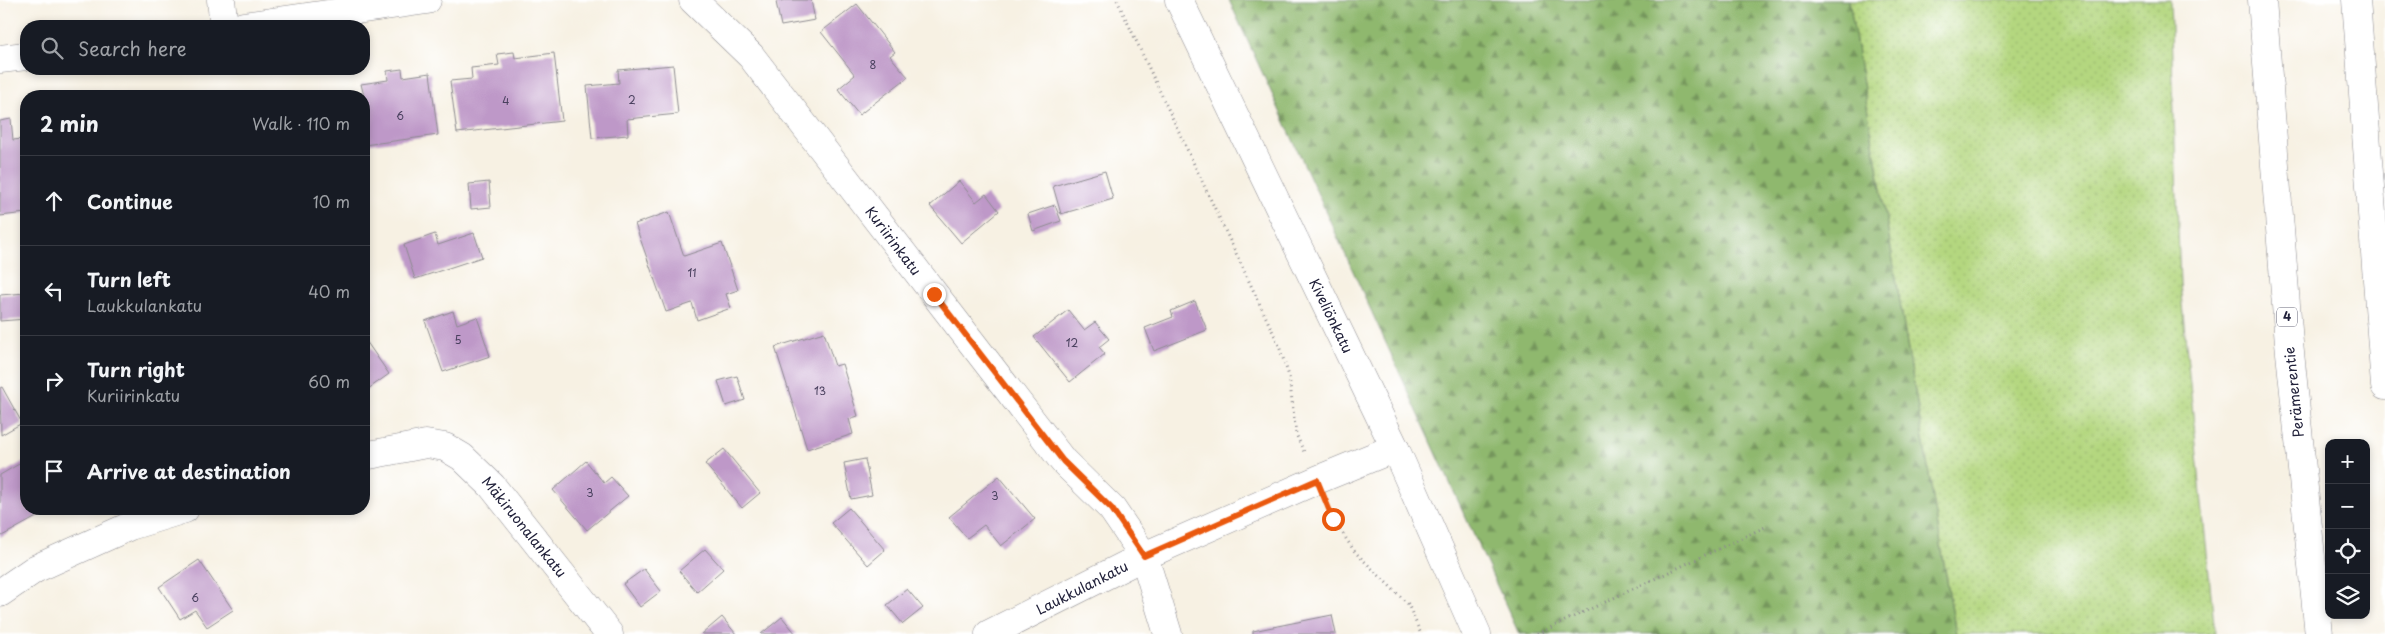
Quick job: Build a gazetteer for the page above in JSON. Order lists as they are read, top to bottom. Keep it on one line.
{"streets":{"main road":["Kuriirinkatu","Kiveliönkatu","4","Perämerentie","Mäkiruonalankatu","Laukkulankatu"]},"crossings":[["Kuriirinkatu","Laukkulankatu"],["Kiveliönkatu","Laukkulankatu"]],"house_numbers":["8","2","4","6","11","5","12","13","3","3","6"],"page":{"search":"Search here","heading":["2 min","Walk · 110 m"],"list":[["Continue","10 m"],["Turn left","Laukkulankatu","40 m"],["Turn right","Kuriirinkatu","60 m"],"Arrive at destination"],"map_buttons":["+","−"]}}
